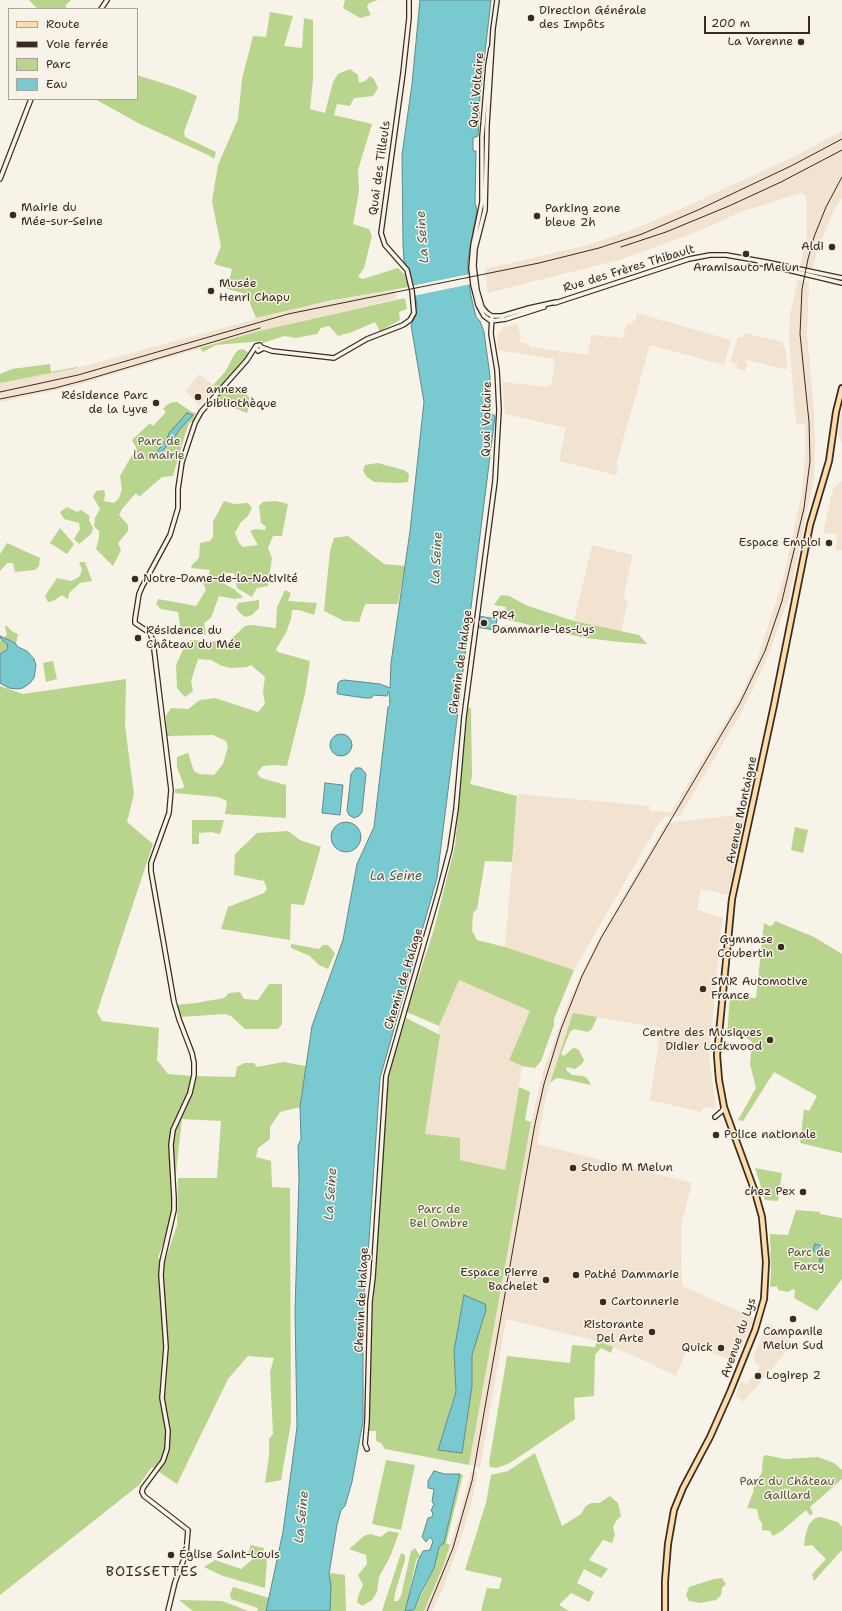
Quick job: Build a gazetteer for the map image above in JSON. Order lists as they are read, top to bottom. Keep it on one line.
{"streets":{"main road":["Avenue Montaigne","Avenue du Lys"],"street":["Quai Voltaire","Quai des Tilleuls","Rue des Frères Thibault","Chemin de Halage"]},"crossings":[["Quai Voltaire","Rue des Frères Thibault"],["Quai Voltaire","Chemin de Halage"],["Avenue Montaigne","Avenue du Lys"]],"districts":["BOISSETTES"],"water":["La Seine"],"parks":["Parc de la mairie","Parc de Bel Ombre","Parc de Farcy","Parc du Château Gaillard"],"places":["Direction Générale des Impôts","La Varenne","Mairie du Mée-sur-Seine","Parking zone bleue 2h","Aldi","Aramisauto Melun","Musée Henri Chapu","annexe bibliothèque","Résidence Parc de la Lyve","Espace Emploi","Notre-Dame-de-la-Nativité","PR4 Dammarie-les-Lys","Résidence du Château du Mée","Gymnase Coubertin","SMR Automotive France","Centre des Musiques Didier Lockwood","Police nationale","Studio M Melun","chez Pex","Pathé Dammarie","Espace Pierre Bachelet","Cartonnerie","Campanile Melun Sud","Ristorante Del Arte","Quick","Logirep 2","Église Saint-Louis"],"legend":["Route","Voie ferrée","Parc","Eau"],"scale_bar":"200 m"}
